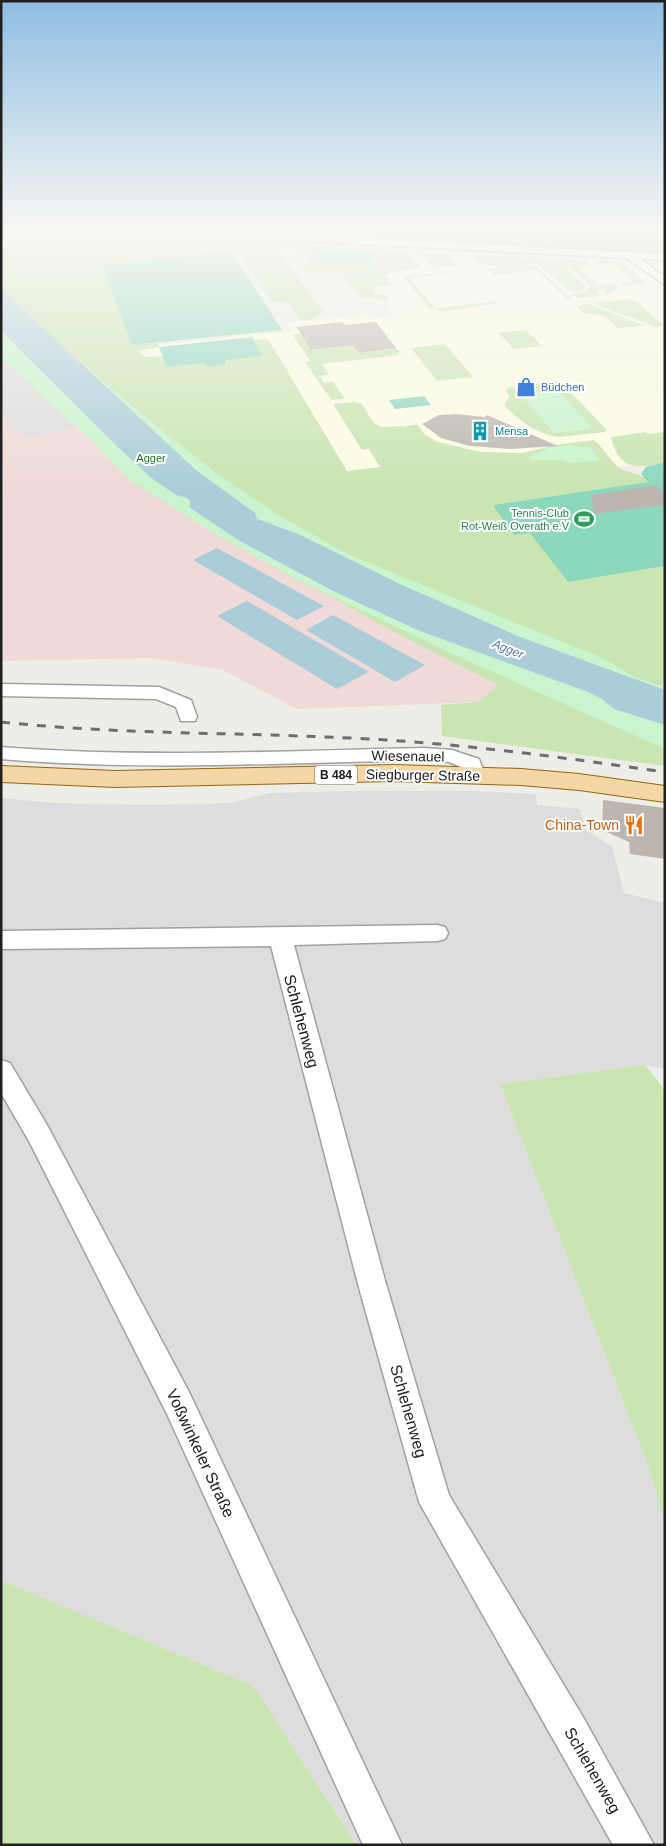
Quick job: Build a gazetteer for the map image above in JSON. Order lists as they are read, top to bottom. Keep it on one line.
{"streets":{"main road":["B 484","Siegburger Straße"],"street":["Wiesenauel","Schlehenweg","Voßwinkeler Straße"]},"crossings":[["Wiesenauel","Siegburger Straße"]],"water":["Agger"],"parks":["Agger"],"places":{"shop":["Büdchen"],"building":["Mensa"],"sports":["Tennis-Club Rot-Weiß Overath e.V"],"restaurant":["China-Town"]}}
